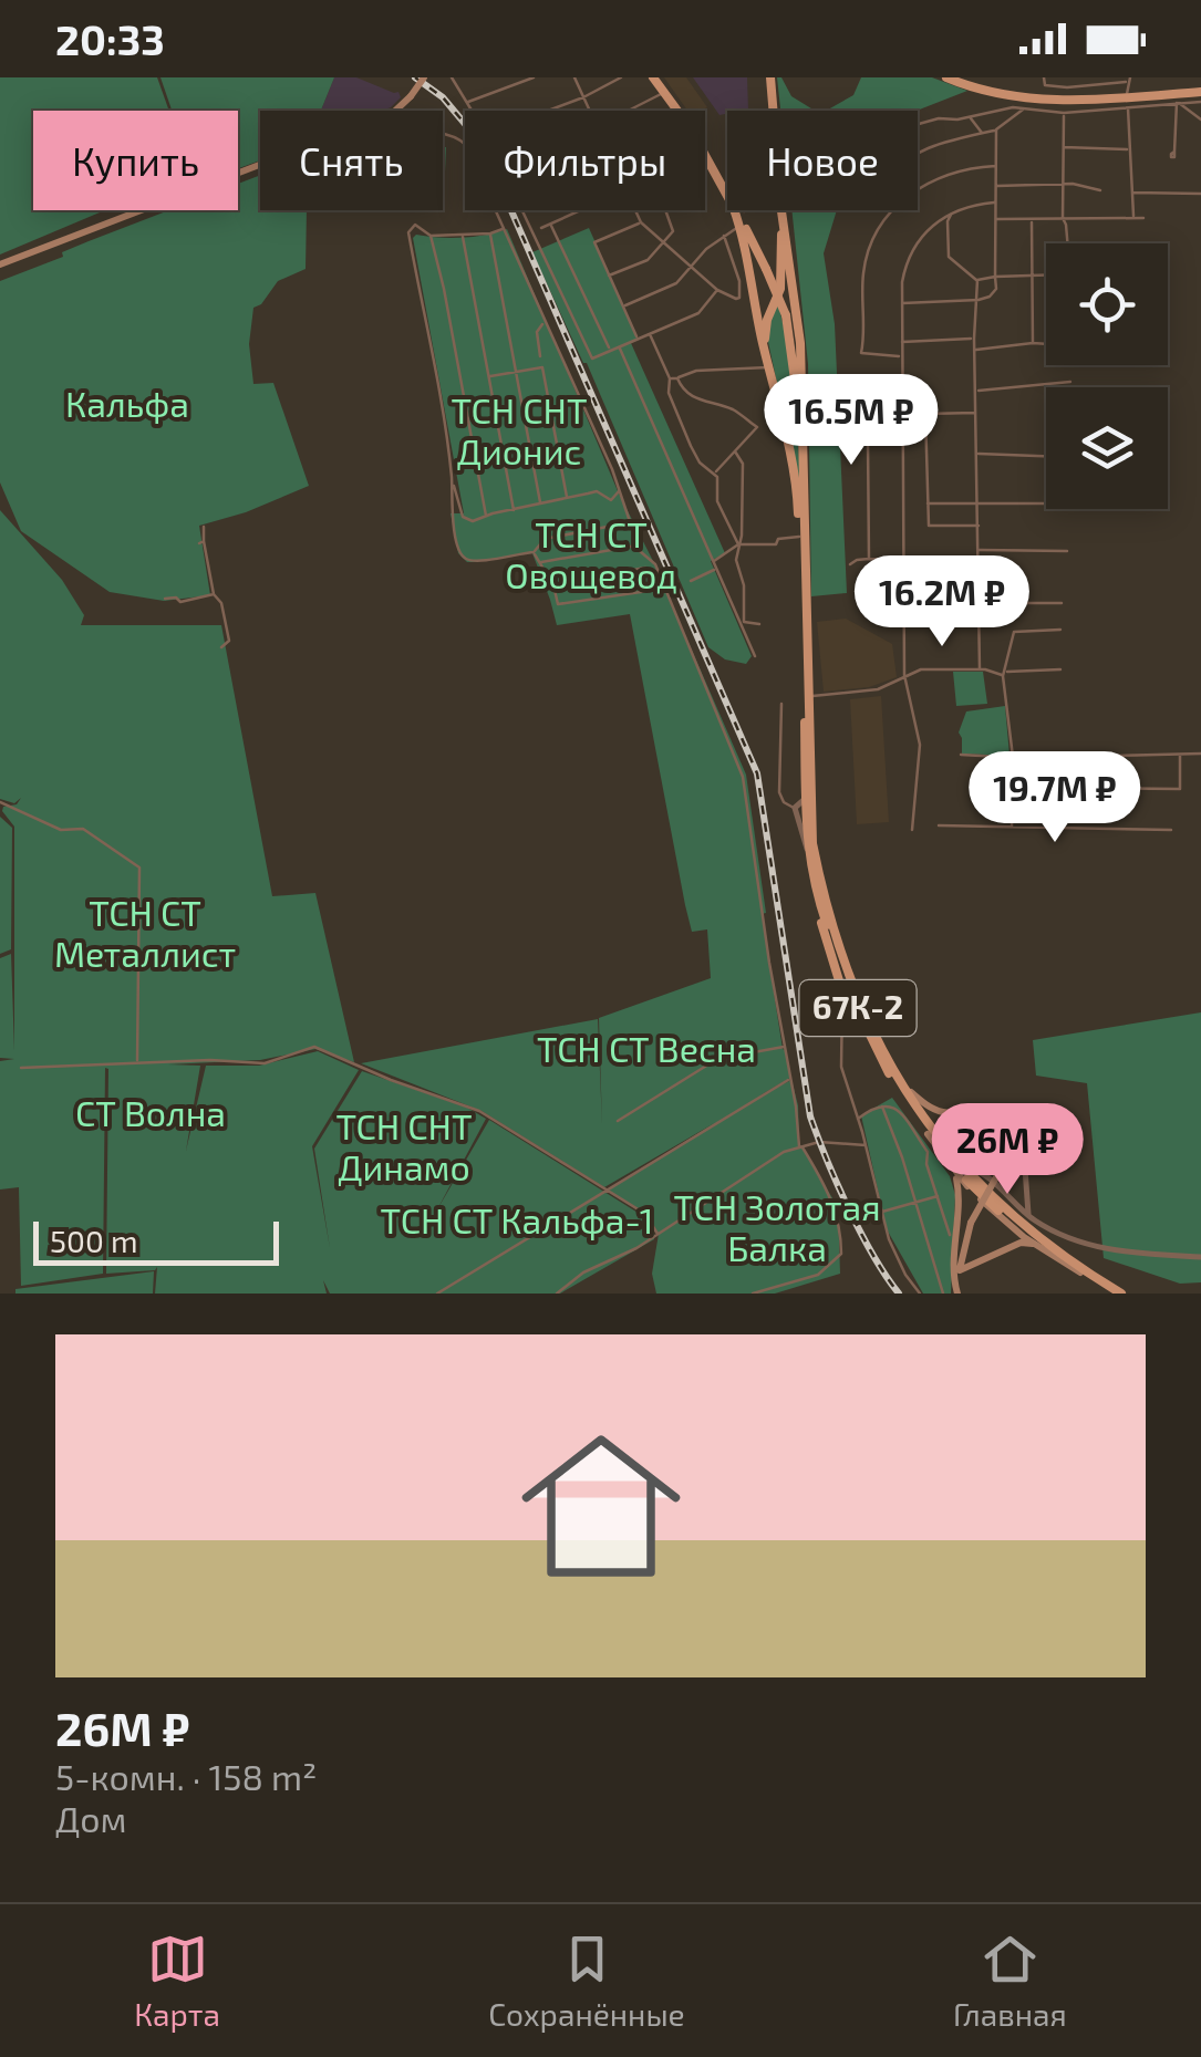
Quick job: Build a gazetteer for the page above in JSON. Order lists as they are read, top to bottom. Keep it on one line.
{"streets":{"main road":["67К-2"]},"parks":["Кальфа","ТСН СНТ Дионис","ТСН СТ Овощевод","ТСН СТ Металлист","ТСН СТ Весна","СТ Волна","ТСН СНТ Динамо","ТСН Золотая Балка","ТСН СТ Кальфа-1"],"scale_bar":"500 m","page":{"status":"20:33","chip":["Купить","Снять","Фильтры","Новое"],"price":["16.5M ₽","16.2M ₽","19.7M ₽","26M ₽"],"scale":"500 m","list":[{"name":"26M ₽","note":"5-комн. · 158 m² · Дом"}],"tabs":["Карта","Сохранённые","Главная"]}}
